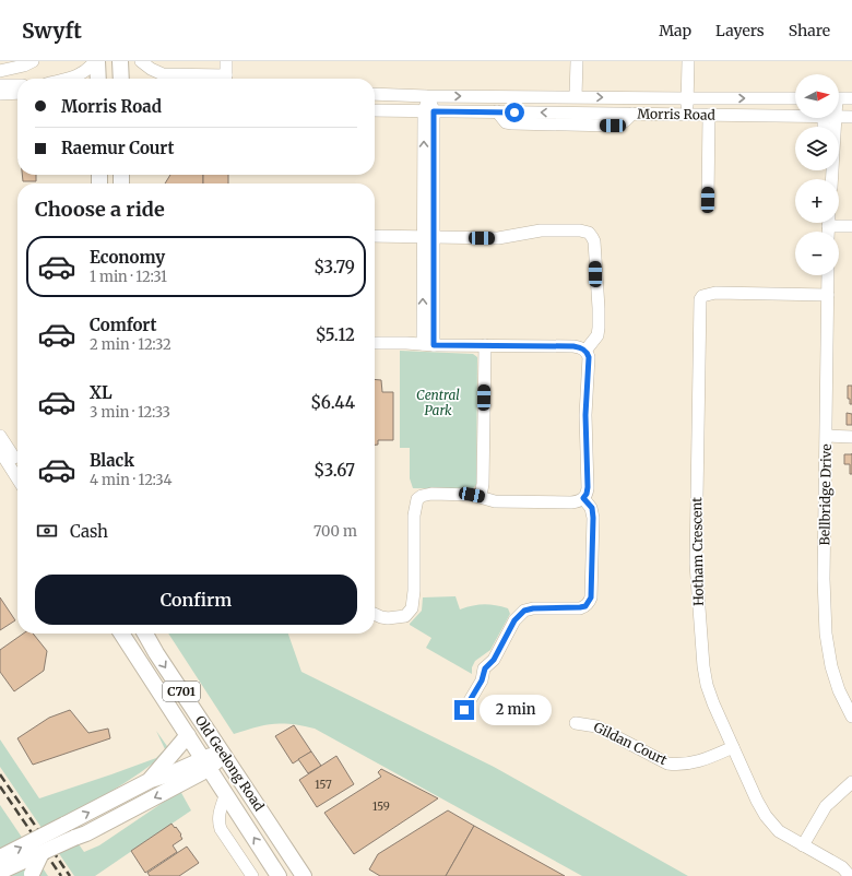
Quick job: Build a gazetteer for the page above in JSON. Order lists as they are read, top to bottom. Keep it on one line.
{"streets":{"main road":["C701","Old Geelong Road"],"street":["Morris Road","Bellbridge Drive","Hotham Crescent","Gildan Court"]},"crossings":[["Bellbridge Drive","Hotham Crescent"],["Hotham Crescent","Gildan Court"]],"parks":["Central Park"],"house_numbers":["157","159"],"north":"right","page":{"header":"Swyft","nav":["Map","Layers","Share"],"map_buttons":["+","−"],"banner":["Morris Road","Raemur Court"],"heading":"Choose a ride","list":[{"name":"Economy","note":"1 min · 12:31","value":"$3.79"},{"name":"Comfort","note":"2 min · 12:32","value":"$5.12"},{"name":"XL","note":"3 min · 12:33","value":"$6.44"},{"name":"Black","note":"4 min · 12:34","value":"$3.67"}],"pay":["Cash","700 m"],"buttons":"Confirm","bubble":"2 min"}}
